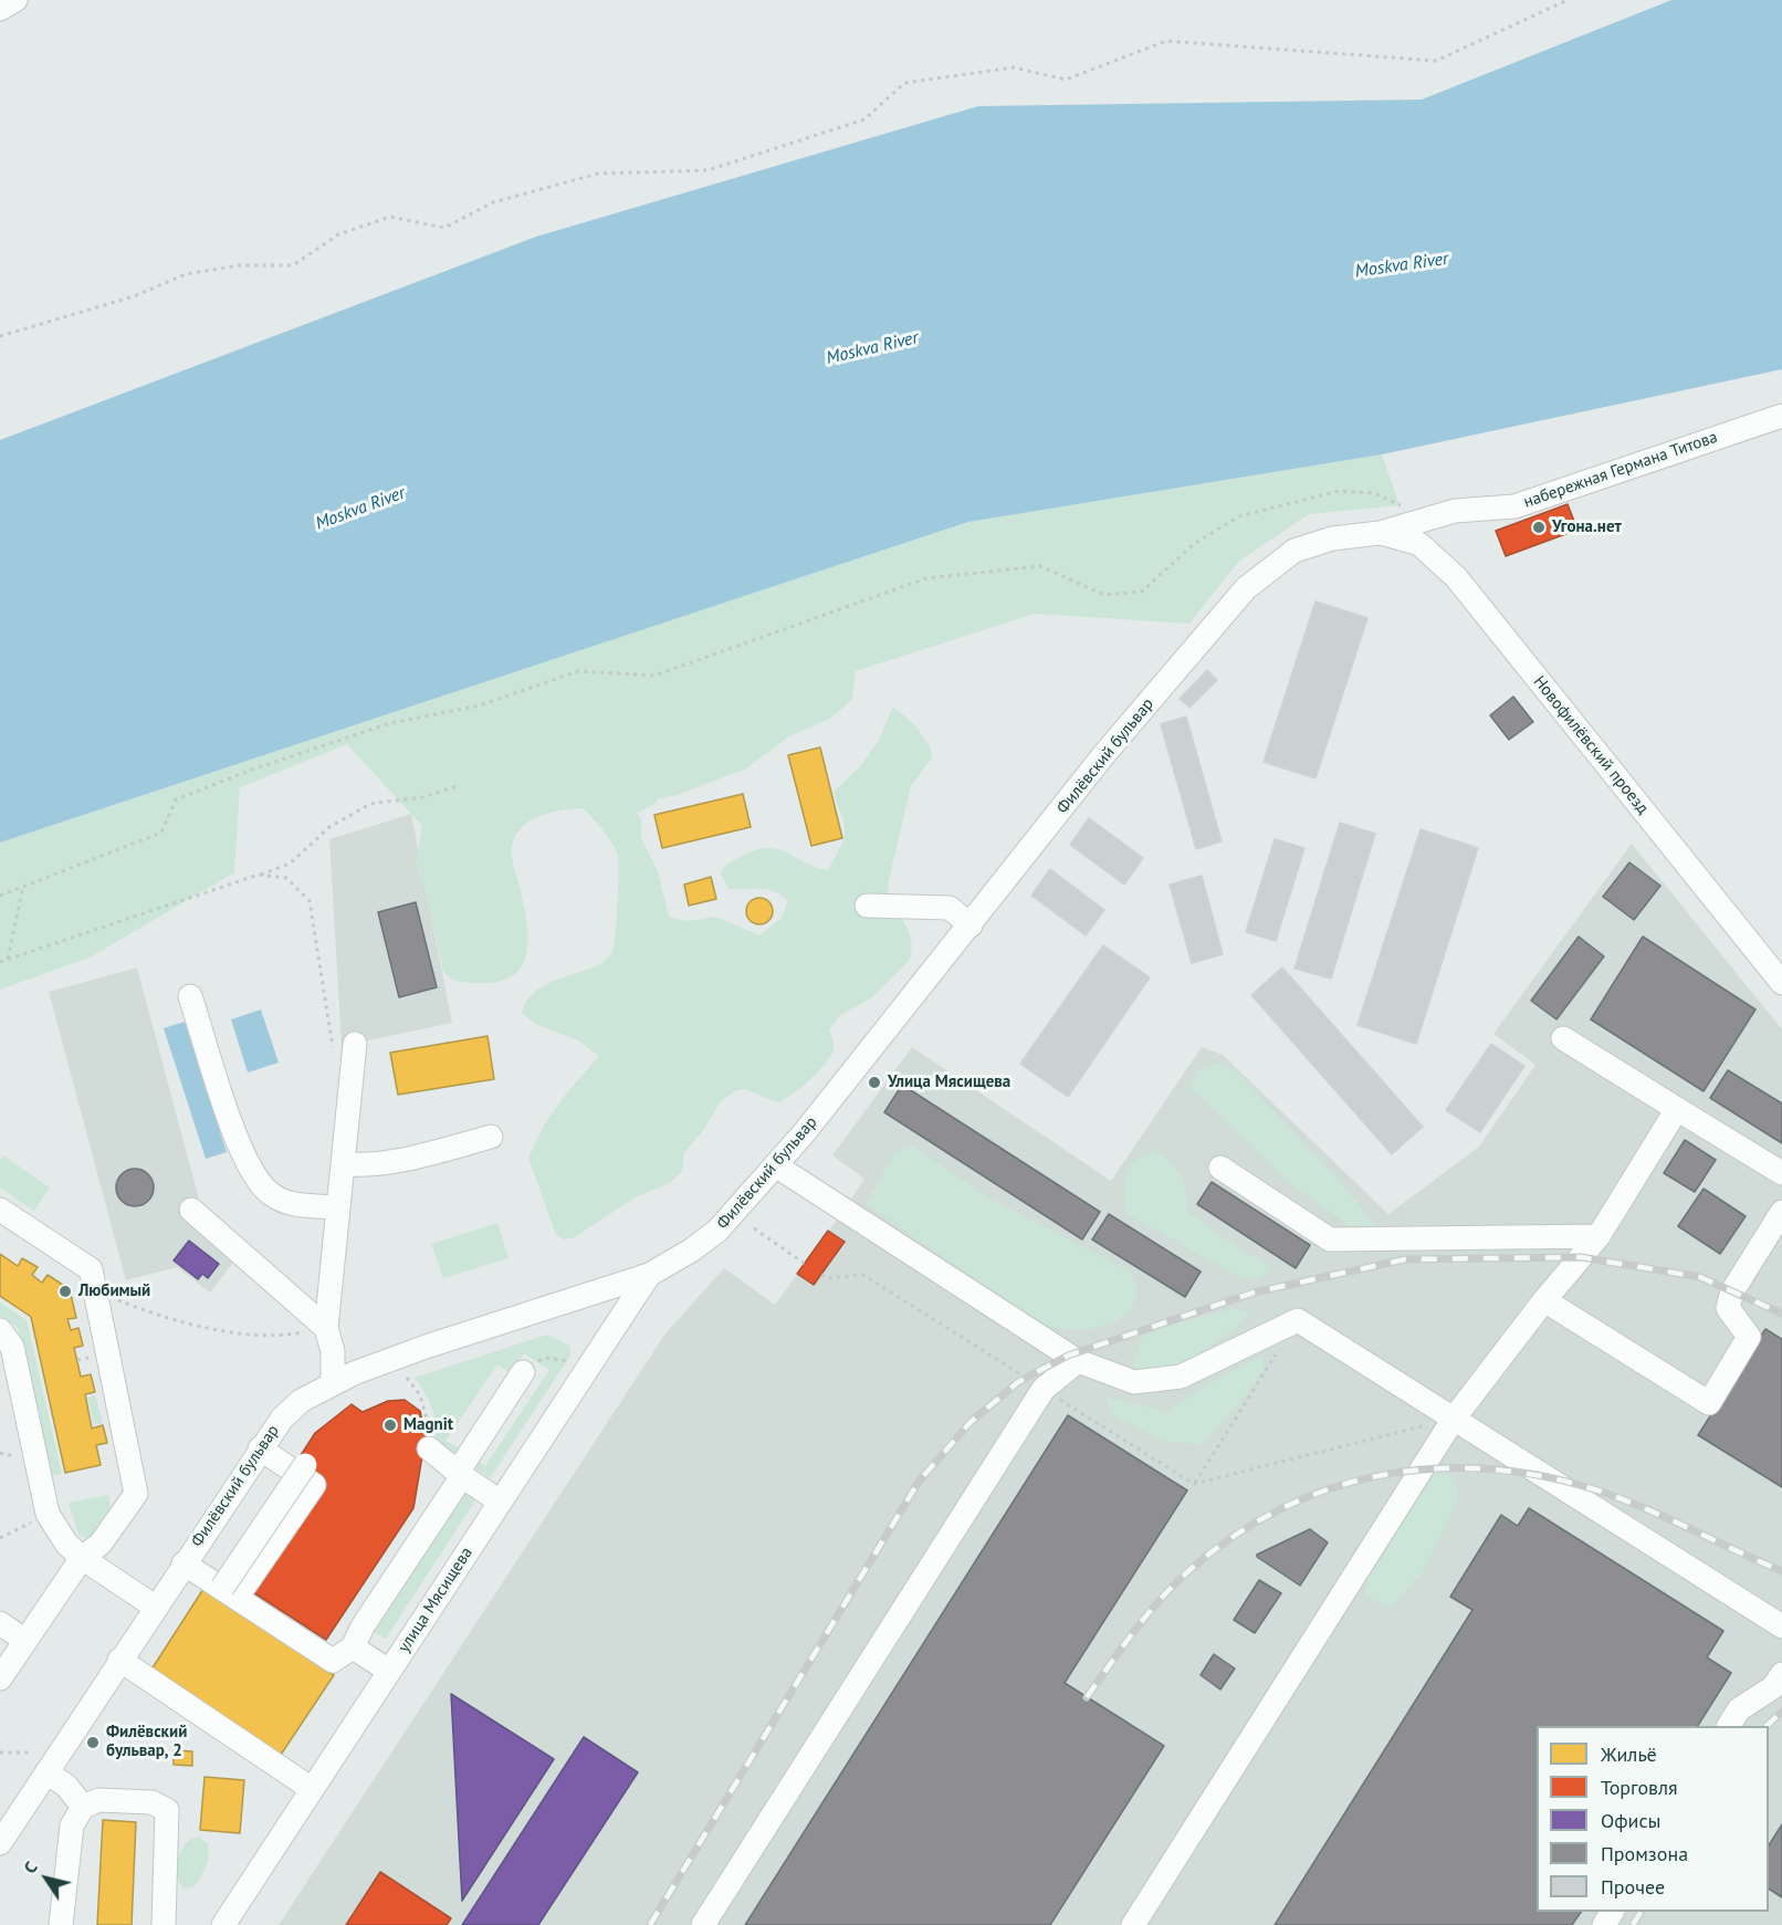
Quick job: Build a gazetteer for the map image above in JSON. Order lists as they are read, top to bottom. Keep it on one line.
{"streets":{"street":["набережная Германа Титова","Новофилёвский проезд","Филёвский бульвар","улица Мясищева"]},"crossings":[["набережная Германа Титова","Новофилёвский проезд"],["набережная Германа Титова","Филёвский бульвар"],["Новофилёвский проезд","Филёвский бульвар"],["Филёвский бульвар","улица Мясищева"]],"water":["Moskva River"],"places":["Угона.нет","Улица Мясищева","Любимый","Magnit","Филёвский бульвар, 2"],"legend":["Жильё","Торговля","Офисы","Промзона","Прочее"],"north":"top left"}
